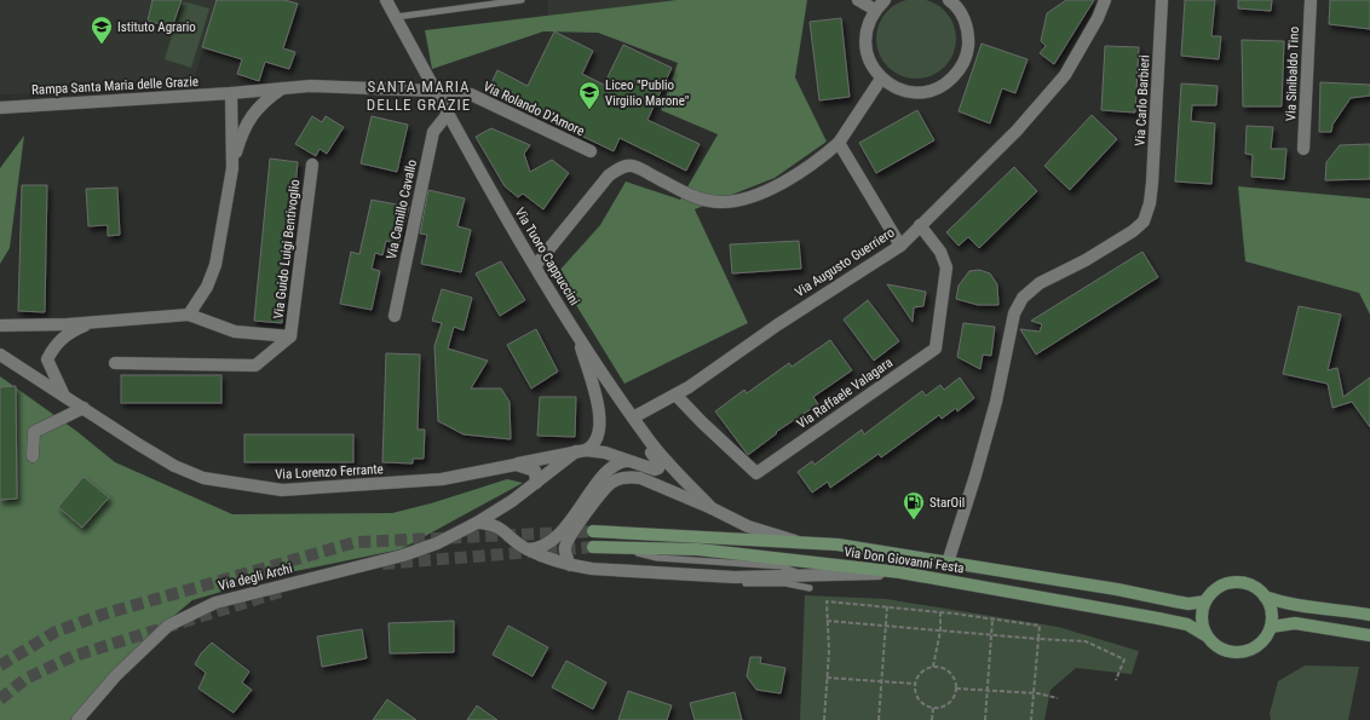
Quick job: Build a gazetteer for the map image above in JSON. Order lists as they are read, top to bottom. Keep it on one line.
{"streets":{"main road":["Via Don Giovanni Festa"],"street":["Via Sinibaldo Tino","Rampa Santa Maria delle Grazie","Via Carlo Barbieri","Via Rolando D'Amore","Via Camillo Cavallo","Via Guido Luigi Bentivoglio","Via Tuoro Cappuccini","Via Augusto Guerriero","Via Raffaele Valagara","Via Lorenzo Ferrante","Via degli Archi"]},"crossings":[["Rampa Santa Maria delle Grazie","Via Rolando D'Amore"],["Via Carlo Barbieri","Via Don Giovanni Festa"],["Via Rolando D'Amore","Via Tuoro Cappuccini"],["Via Camillo Cavallo","Via Tuoro Cappuccini"],["Via Tuoro Cappuccini","Via Augusto Guerriero"],["Via Tuoro Cappuccini","Via degli Archi"],["Via Augusto Guerriero","Via Raffaele Valagara"],["Via Lorenzo Ferrante","Via degli Archi"]],"districts":["SANTA MARIA DELLE GRAZIE"],"places":{"school or university":["Istituto Agrario","Liceo \"Publio Virgilio Marone\""],"fuel station":["StarOil"]}}
